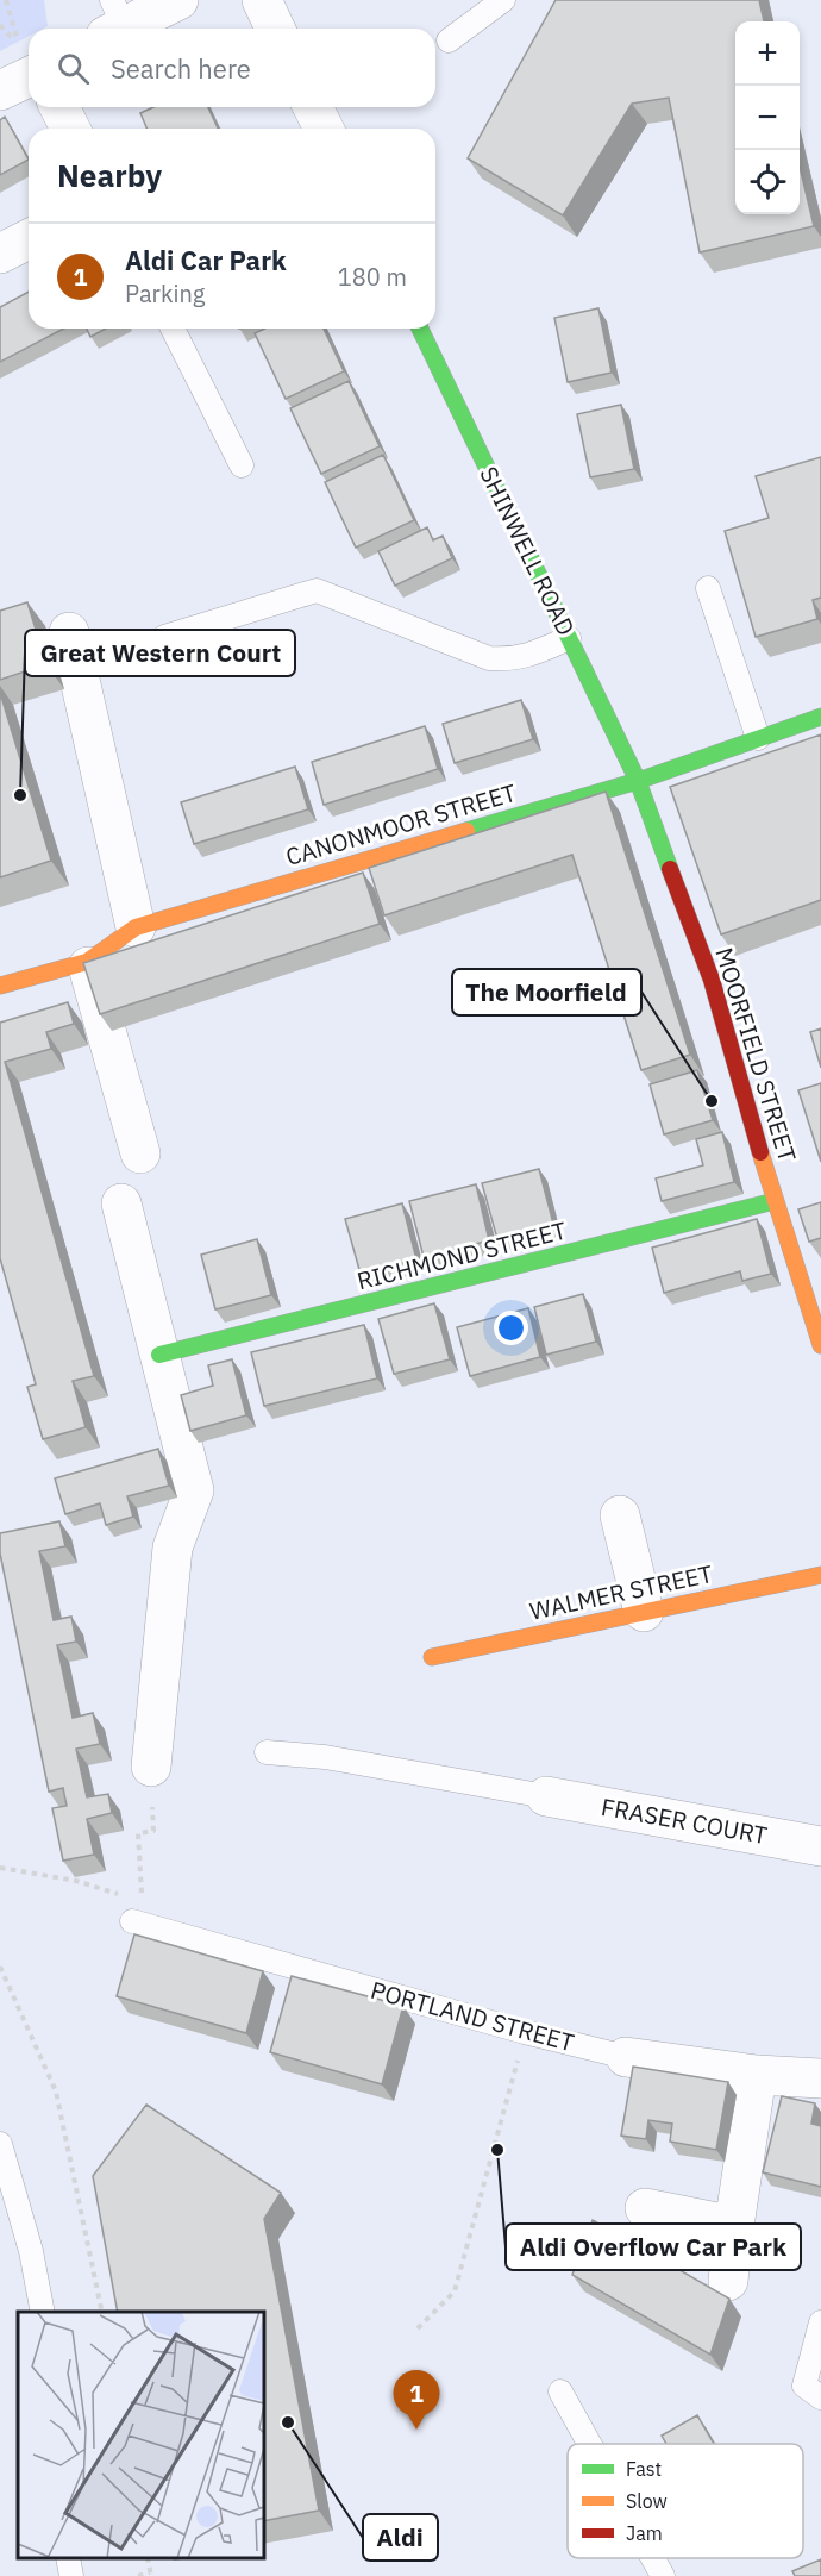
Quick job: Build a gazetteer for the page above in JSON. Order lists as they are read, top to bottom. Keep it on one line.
{"streets":{"street":["SHINWELL ROAD","CANONMOOR STREET","MOORFIELD STREET","RICHMOND STREET","WALMER STREET","FRASER COURT","PORTLAND STREET"]},"crossings":[["SHINWELL ROAD","CANONMOOR STREET"],["SHINWELL ROAD","MOORFIELD STREET"],["CANONMOOR STREET","MOORFIELD STREET"],["MOORFIELD STREET","RICHMOND STREET"]],"places":["Great Western Court","The Moorfield","Aldi Overflow Car Park","Aldi"],"legend":["Fast","Slow","Jam"],"page":{"map_buttons":["+","−"],"search":"Search here","heading":"Nearby","list":[{"mark":"1","name":"Aldi Car Park","note":"Parking","value":"180 m"}],"pins":"1"}}
